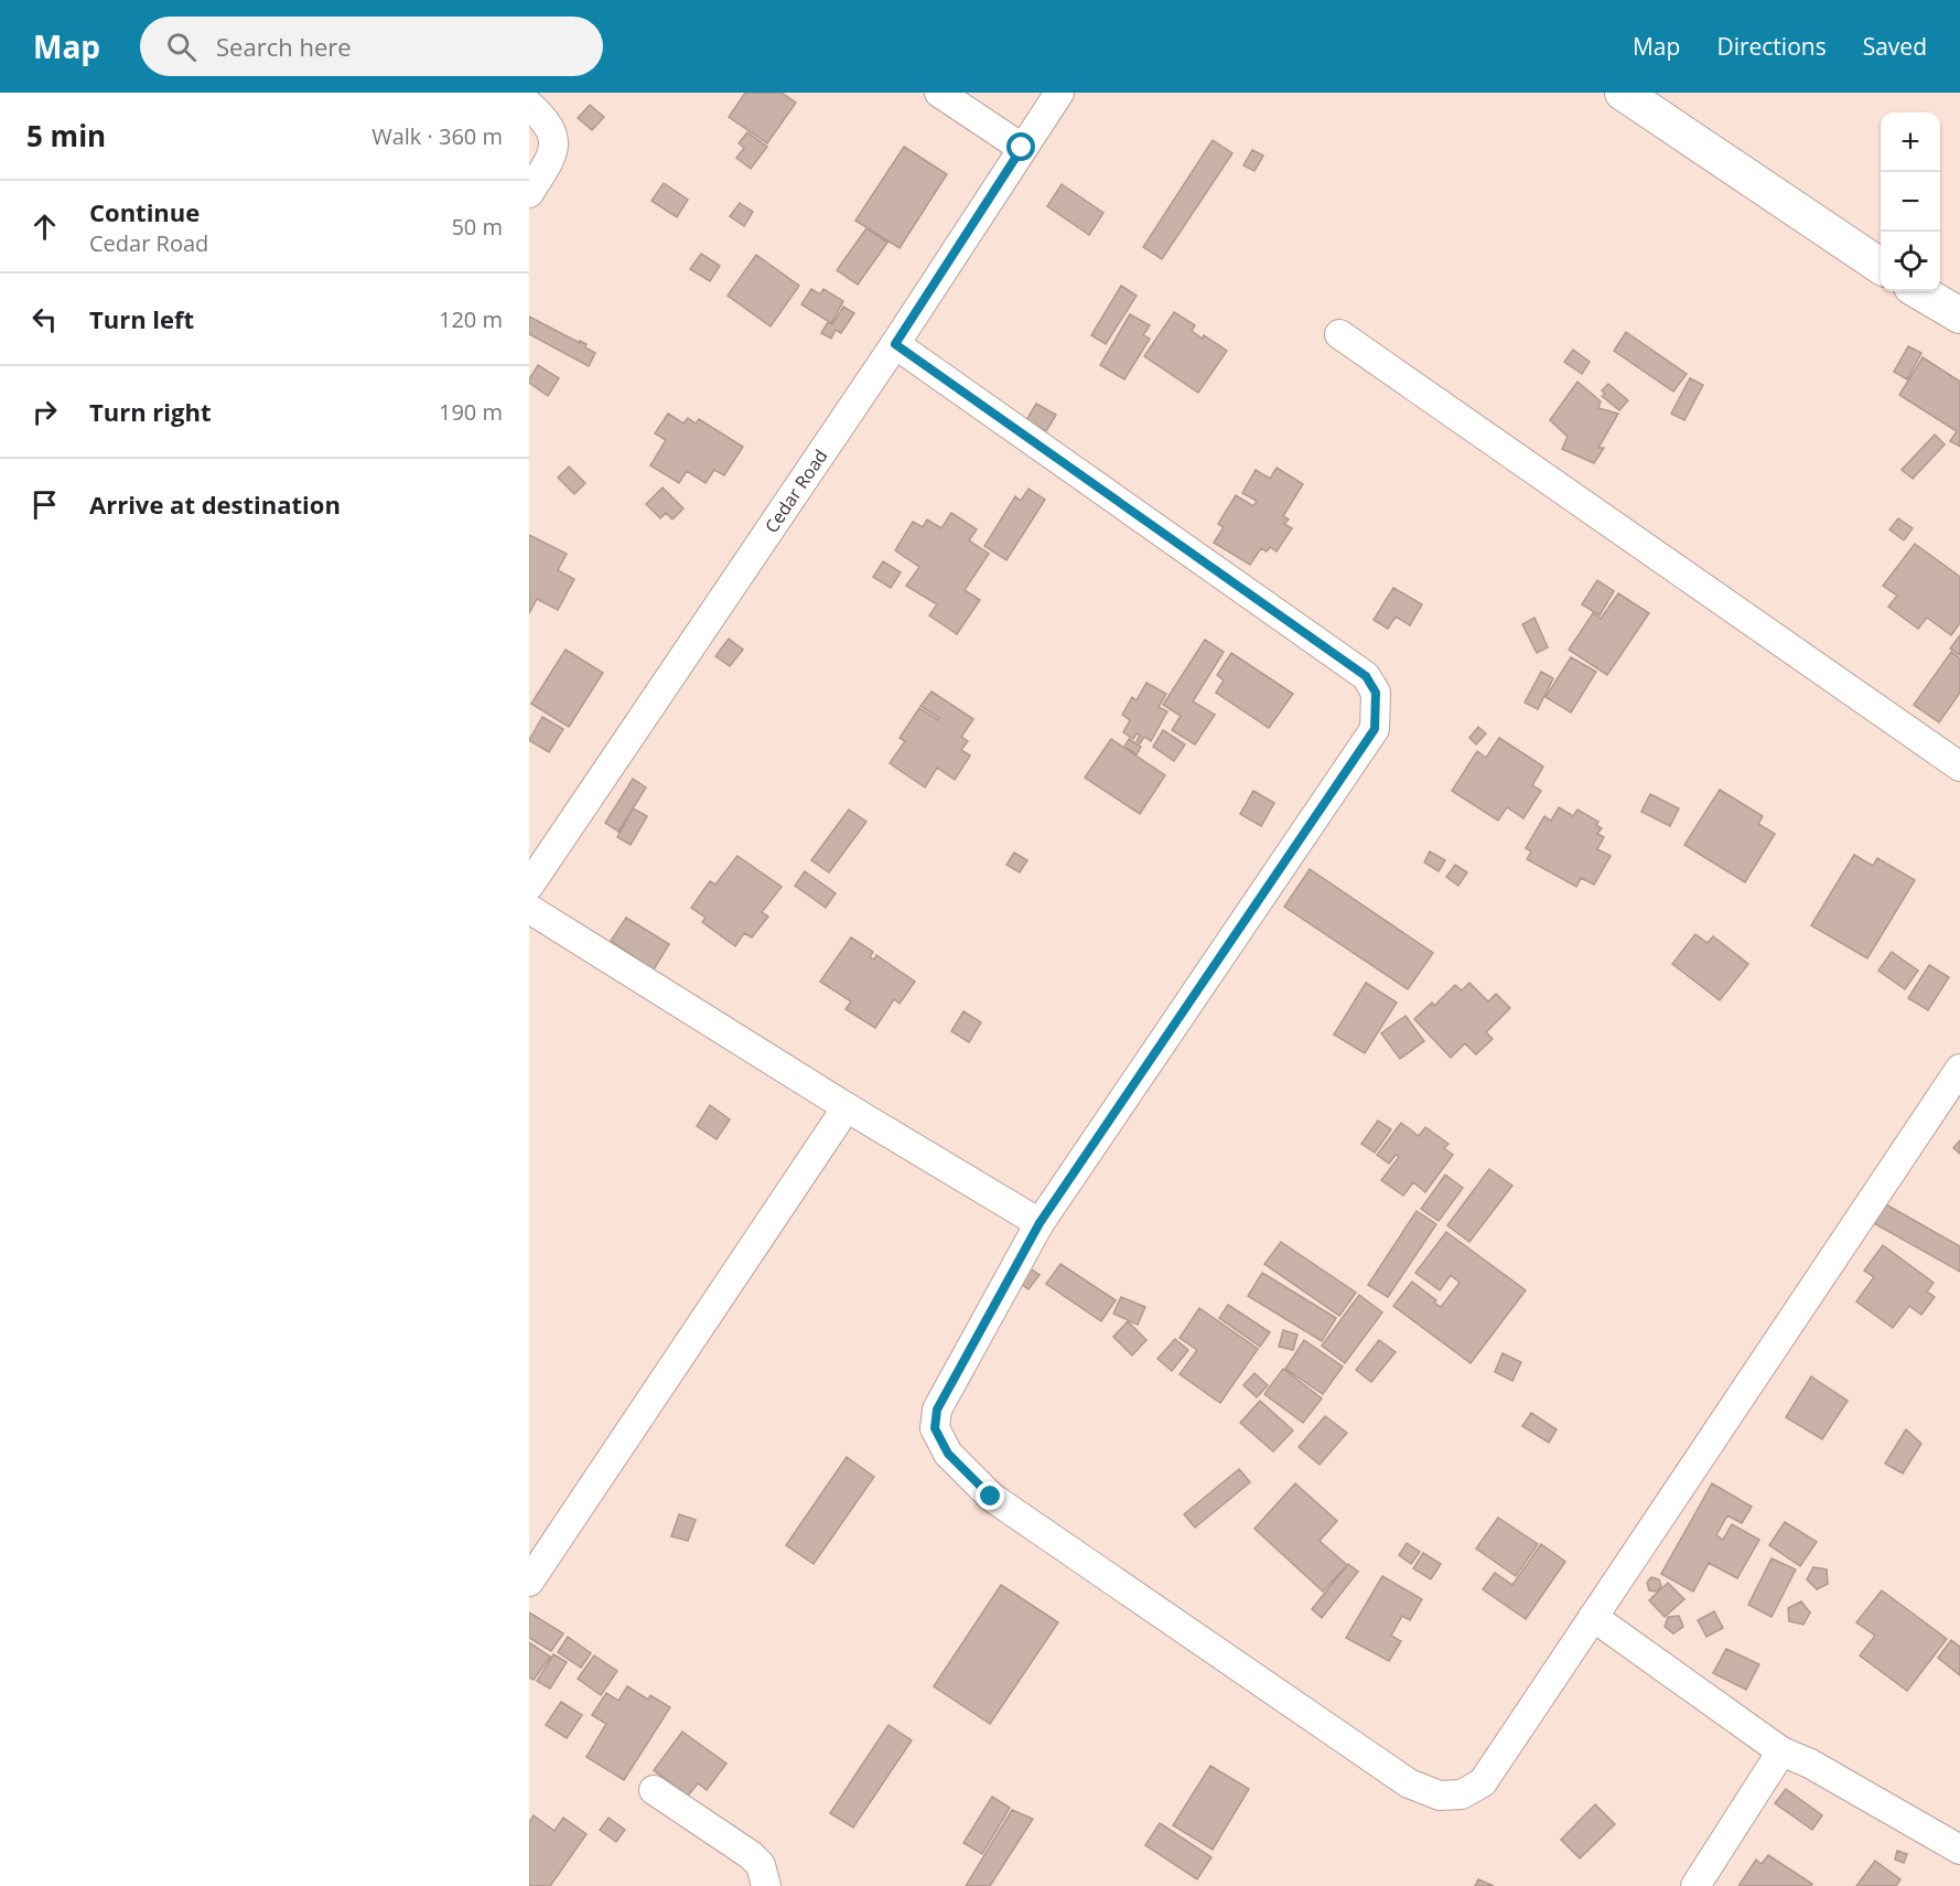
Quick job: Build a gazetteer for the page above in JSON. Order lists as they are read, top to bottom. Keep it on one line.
{"streets":{"street":["Cedar Road"]},"page":{"header":"Map","search":"Search here","nav":["Map","Directions","Saved"],"heading":["5 min","Walk · 360 m"],"map_buttons":["+","−"],"list":[["Continue","Cedar Road","50 m"],["Turn left","120 m"],["Turn right","190 m"],"Arrive at destination"]}}
